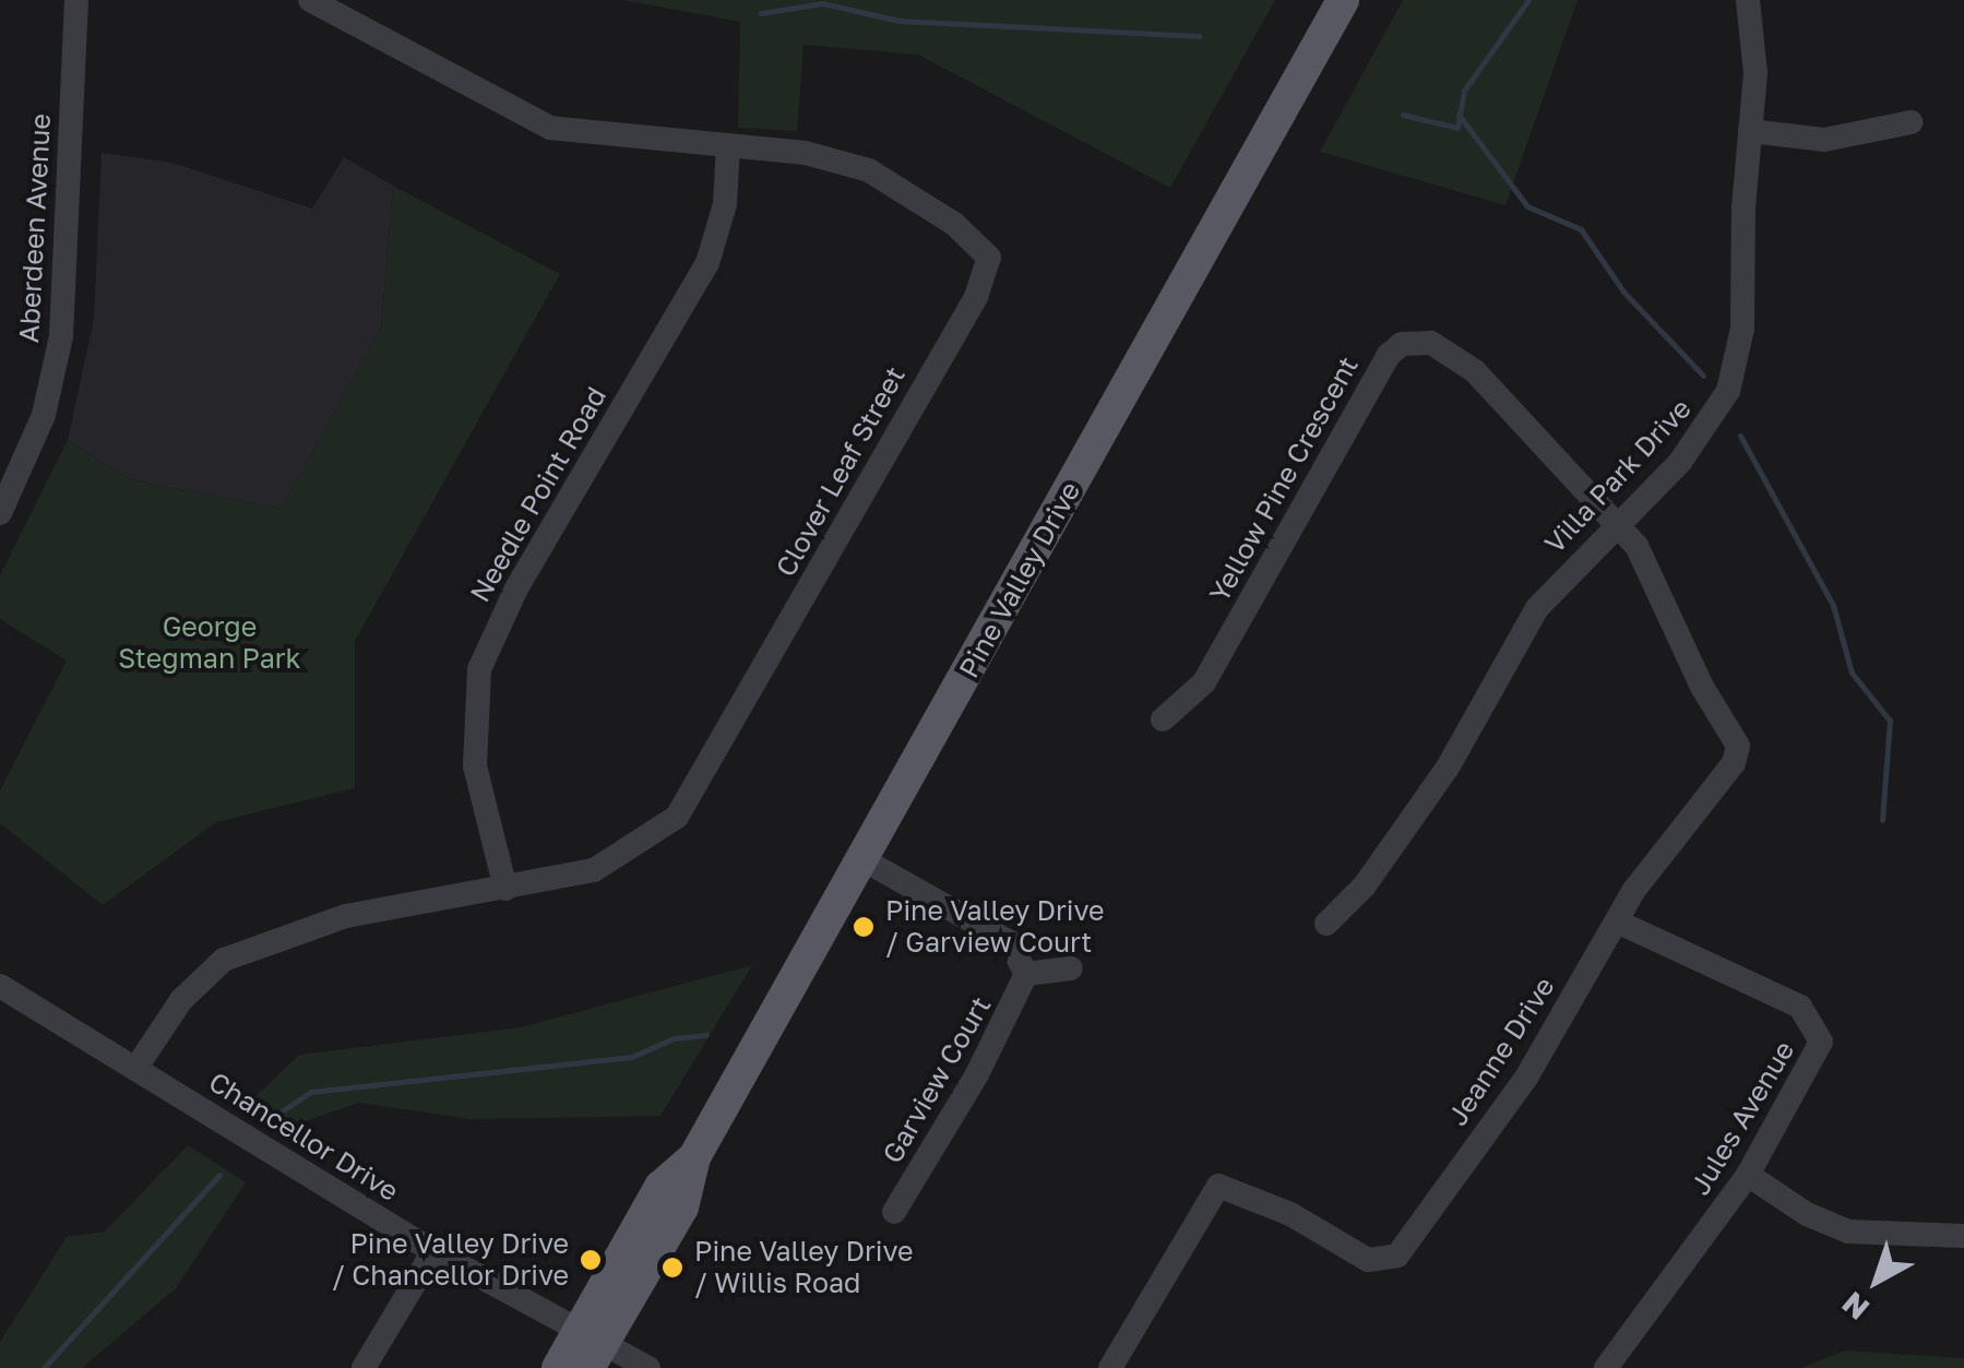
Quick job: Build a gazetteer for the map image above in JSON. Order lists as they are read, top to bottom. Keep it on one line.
{"streets":{"main road":["Pine Valley Drive"],"street":["Aberdeen Avenue","Clover Leaf Street","Villa Park Drive","Yellow Pine Crescent","Needle Point Road","Jeanne Drive","Garview Court","Jules Avenue","Chancellor Drive"]},"crossings":[["Clover Leaf Street","Needle Point Road"],["Clover Leaf Street","Chancellor Drive"],["Villa Park Drive","Yellow Pine Crescent"],["Villa Park Drive","Jeanne Drive"],["Yellow Pine Crescent","Jeanne Drive"],["Pine Valley Drive","Chancellor Drive"],["Jeanne Drive","Jules Avenue"]],"parks":["George Stegman Park"],"places":["Pine Valley Drive / Garview Court","Pine Valley Drive / Chancellor Drive","Pine Valley Drive / Willis Road"],"north":"bottom left"}
